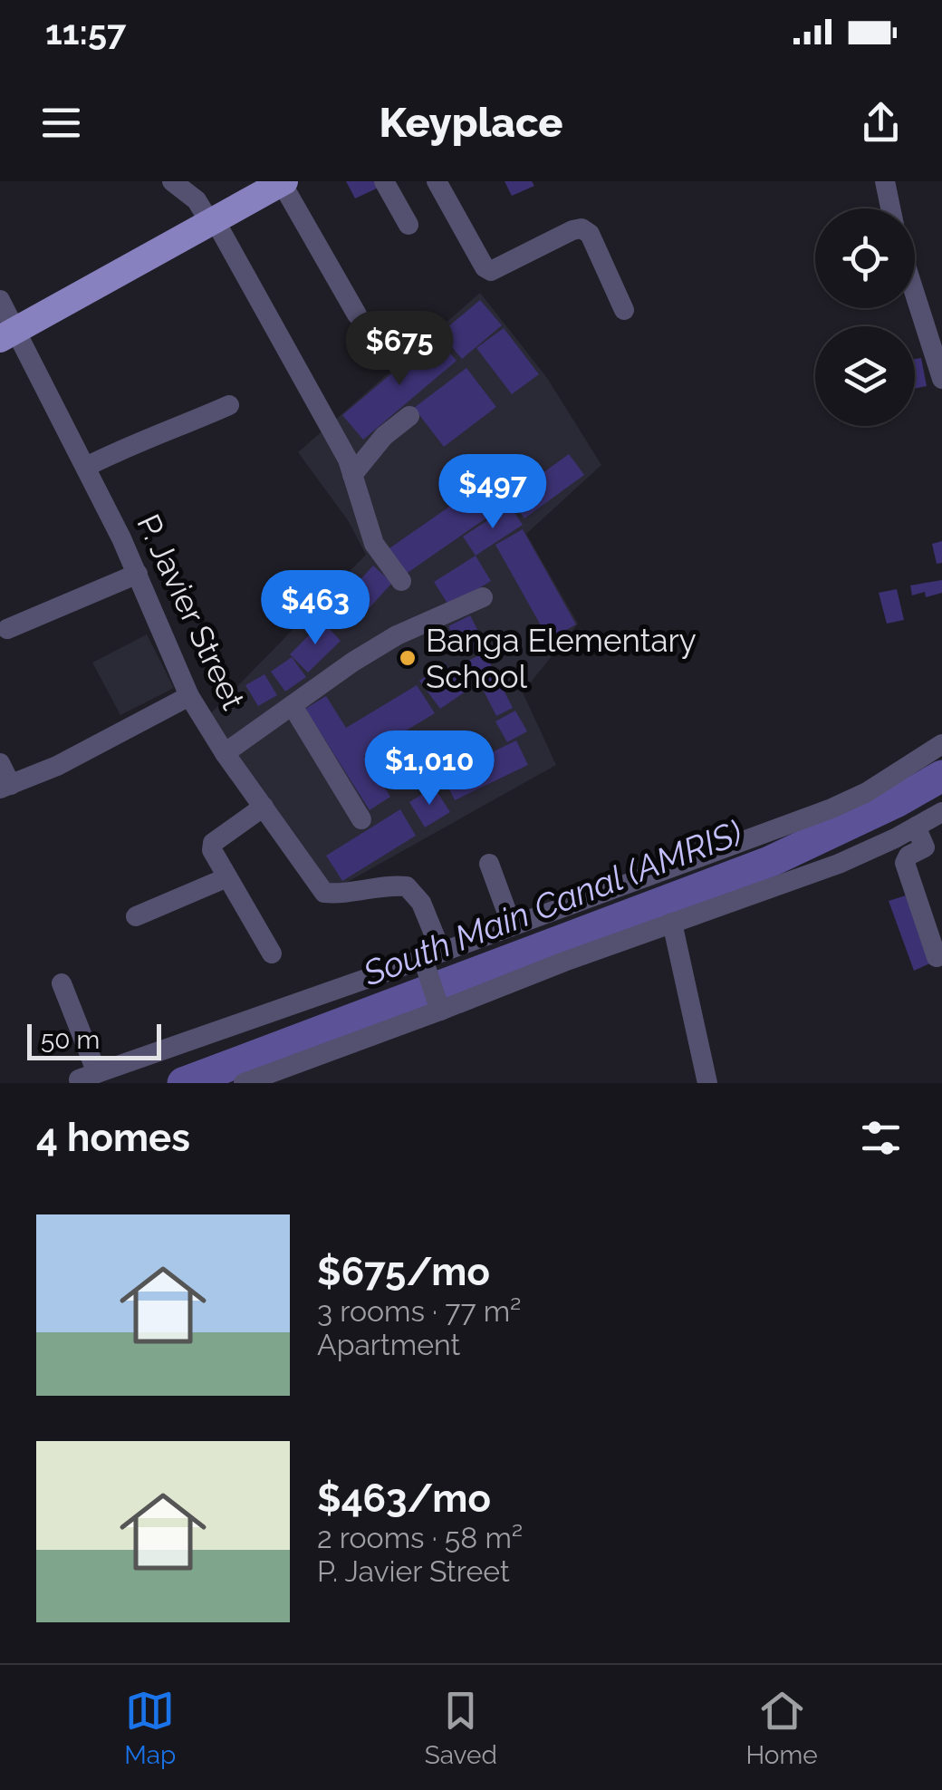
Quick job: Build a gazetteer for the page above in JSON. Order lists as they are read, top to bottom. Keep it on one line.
{"streets":{"street":["P. Javier Street"]},"water":["South Main Canal (AMRIS)"],"places":["Banga Elementary School"],"scale_bar":"50 m","page":{"status":"11:57","header":"Keyplace","price":["$675","$497","$463","$1,010"],"scale":"50 m","heading":"4 homes","list":[{"name":"$675/mo","note":"3 rooms · 77 m² · Apartment"},{"name":"$463/mo","note":"2 rooms · 58 m² · P. Javier Street"}],"tabs":["Map","Saved","Home"]}}
